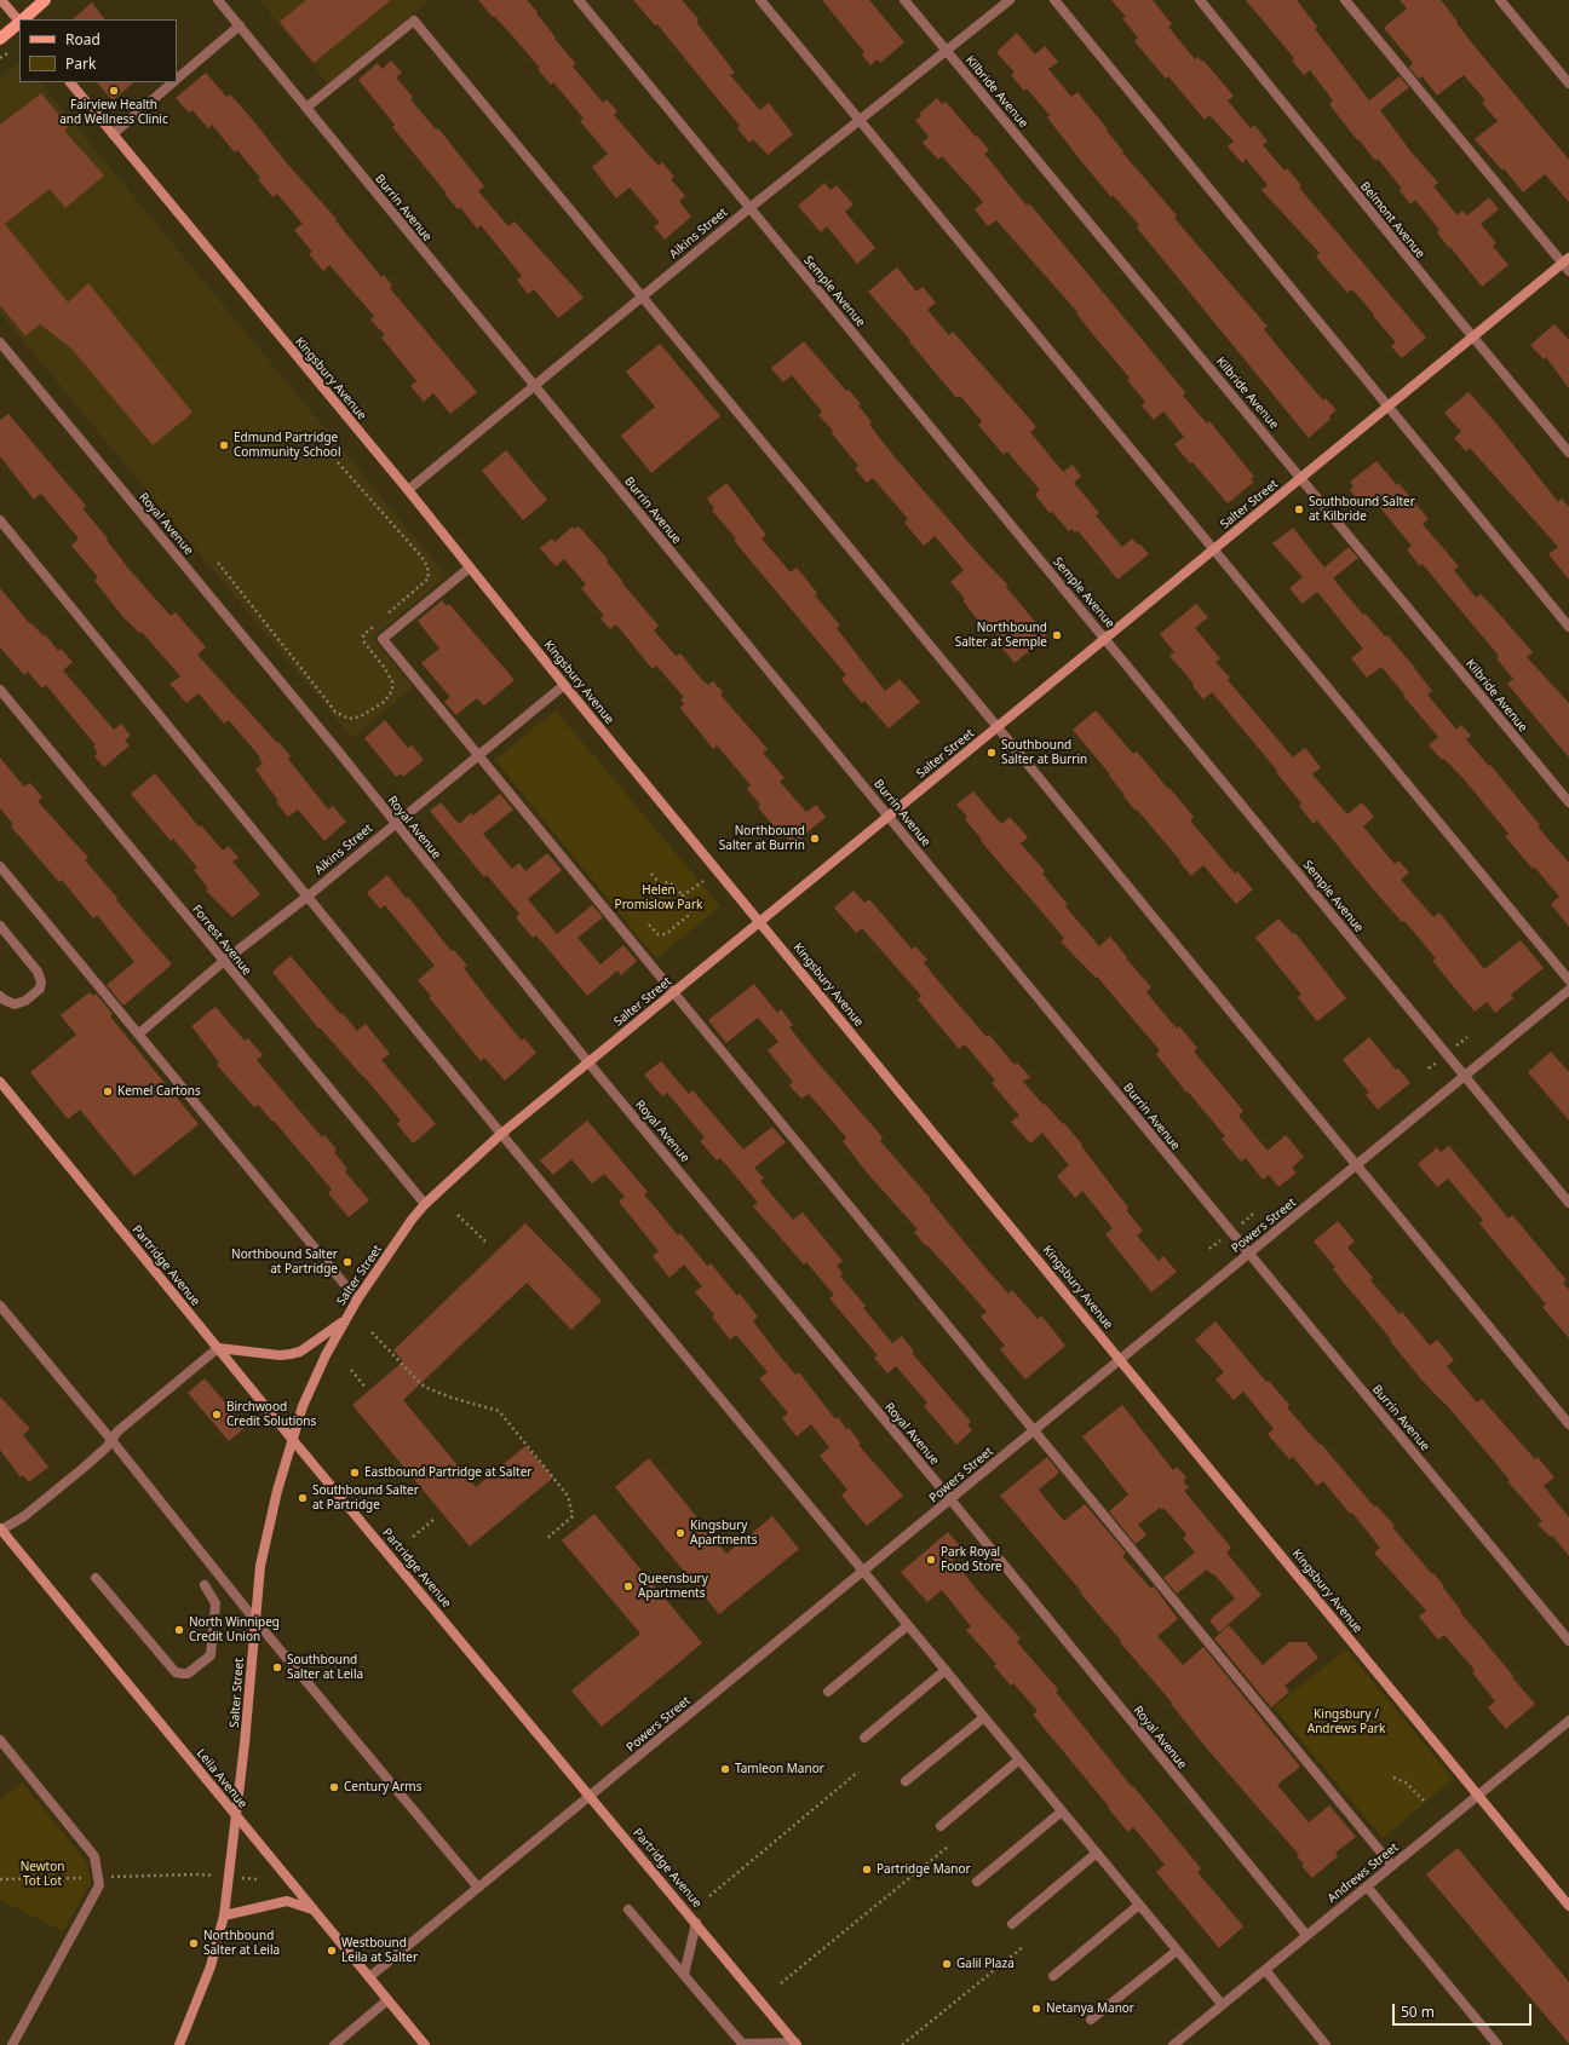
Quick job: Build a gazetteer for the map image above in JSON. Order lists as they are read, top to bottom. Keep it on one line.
{"streets":{"main road":["Kingsbury Avenue","Salter Street","Partridge Avenue","Leila Avenue"],"street":["Kilbride Avenue","Burrin Avenue","Belmont Avenue","Aikins Street","Semple Avenue","Royal Avenue","Forrest Avenue","Powers Street","Andrews Street"]},"crossings":[["Kilbride Avenue","Aikins Street"],["Kilbride Avenue","Salter Street"],["Burrin Avenue","Aikins Street"],["Burrin Avenue","Salter Street"],["Burrin Avenue","Powers Street"],["Belmont Avenue","Salter Street"],["Aikins Street","Semple Avenue"],["Aikins Street","Kingsbury Avenue"],["Aikins Street","Royal Avenue"],["Aikins Street","Forrest Avenue"],["Semple Avenue","Salter Street"],["Semple Avenue","Powers Street"],["Kingsbury Avenue","Salter Street"],["Kingsbury Avenue","Powers Street"],["Kingsbury Avenue","Andrews Street"],["Salter Street","Royal Avenue"],["Salter Street","Forrest Avenue"],["Salter Street","Partridge Avenue"],["Salter Street","Leila Avenue"],["Royal Avenue","Powers Street"],["Royal Avenue","Andrews Street"],["Powers Street","Partridge Avenue"],["Powers Street","Leila Avenue"]],"parks":["Helen Promislow Park","Kingsbury / Andrews Park","Newton Tot Lot"],"places":["Fairview Health and Wellness Clinic","Edmund Partridge Community School","Southbound Salter at Kilbride","Northbound Salter at Semple","Southbound Salter at Burrin","Northbound Salter at Burrin","Kemel Cartons","Northbound Salter at Partridge","Birchwood Credit Solutions","Eastbound Partridge at Salter","Southbound Salter at Partridge","Kingsbury Apartments","Park Royal Food Store","Queensbury Apartments","North Winnipeg Credit Union","Southbound Salter at Leila","Tamleon Manor","Century Arms","Partridge Manor","Northbound Salter at Leila","Westbound Leila at Salter","Galil Plaza","Netanya Manor"],"legend":["Road","Park"],"scale_bar":"50 m"}
